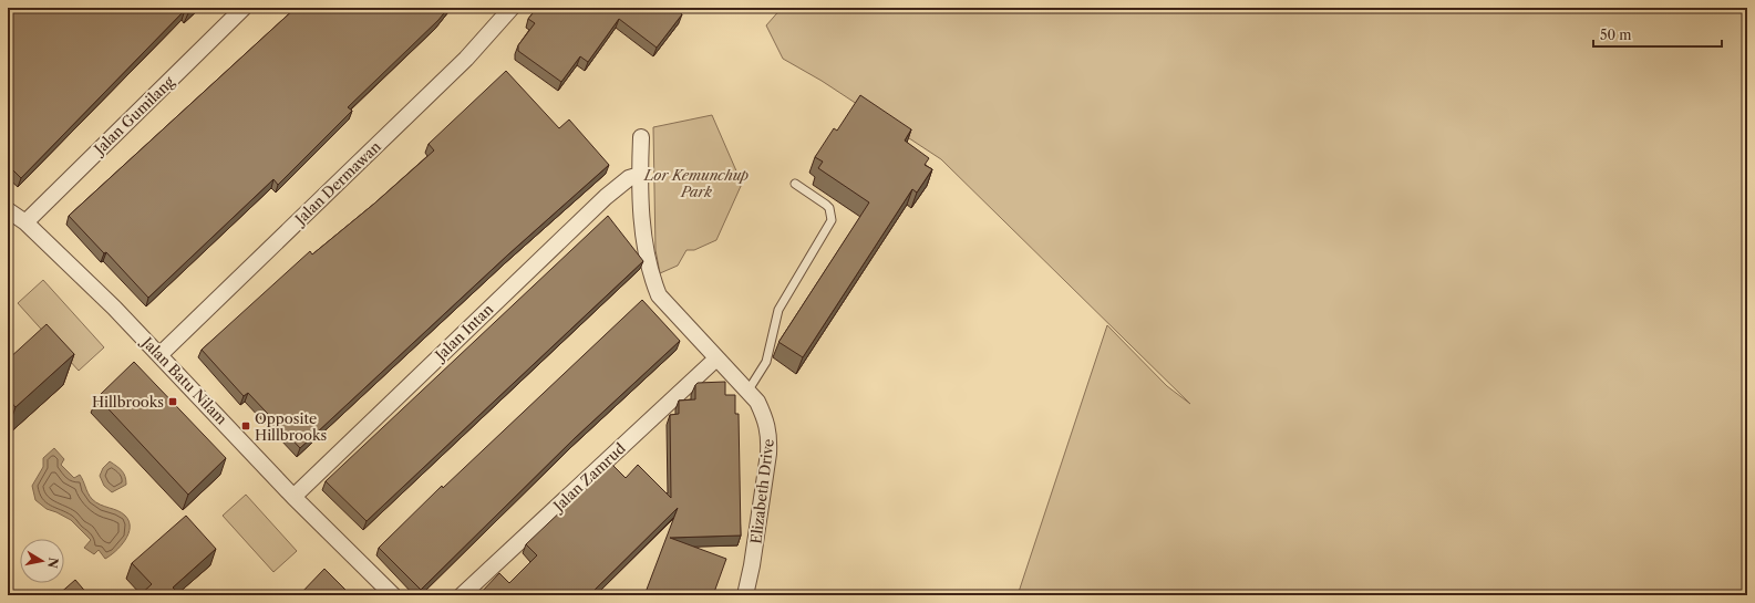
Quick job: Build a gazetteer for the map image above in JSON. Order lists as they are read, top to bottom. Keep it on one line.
{"streets":{"street":["Jalan Gumilang","Jalan Dermawan","Jalan Intan","Jalan Batu Nilam","Jalan Zamrud","Elizabeth Drive"]},"crossings":[["Jalan Gumilang","Jalan Batu Nilam"],["Jalan Dermawan","Jalan Batu Nilam"],["Jalan Intan","Jalan Batu Nilam"],["Jalan Intan","Elizabeth Drive"],["Jalan Zamrud","Elizabeth Drive"]],"parks":["Lor Kemunchup Park"],"places":{"transit":["Hillbrooks","Opposite Hillbrooks"]},"scale_bar":"50 m","north":"right"}
